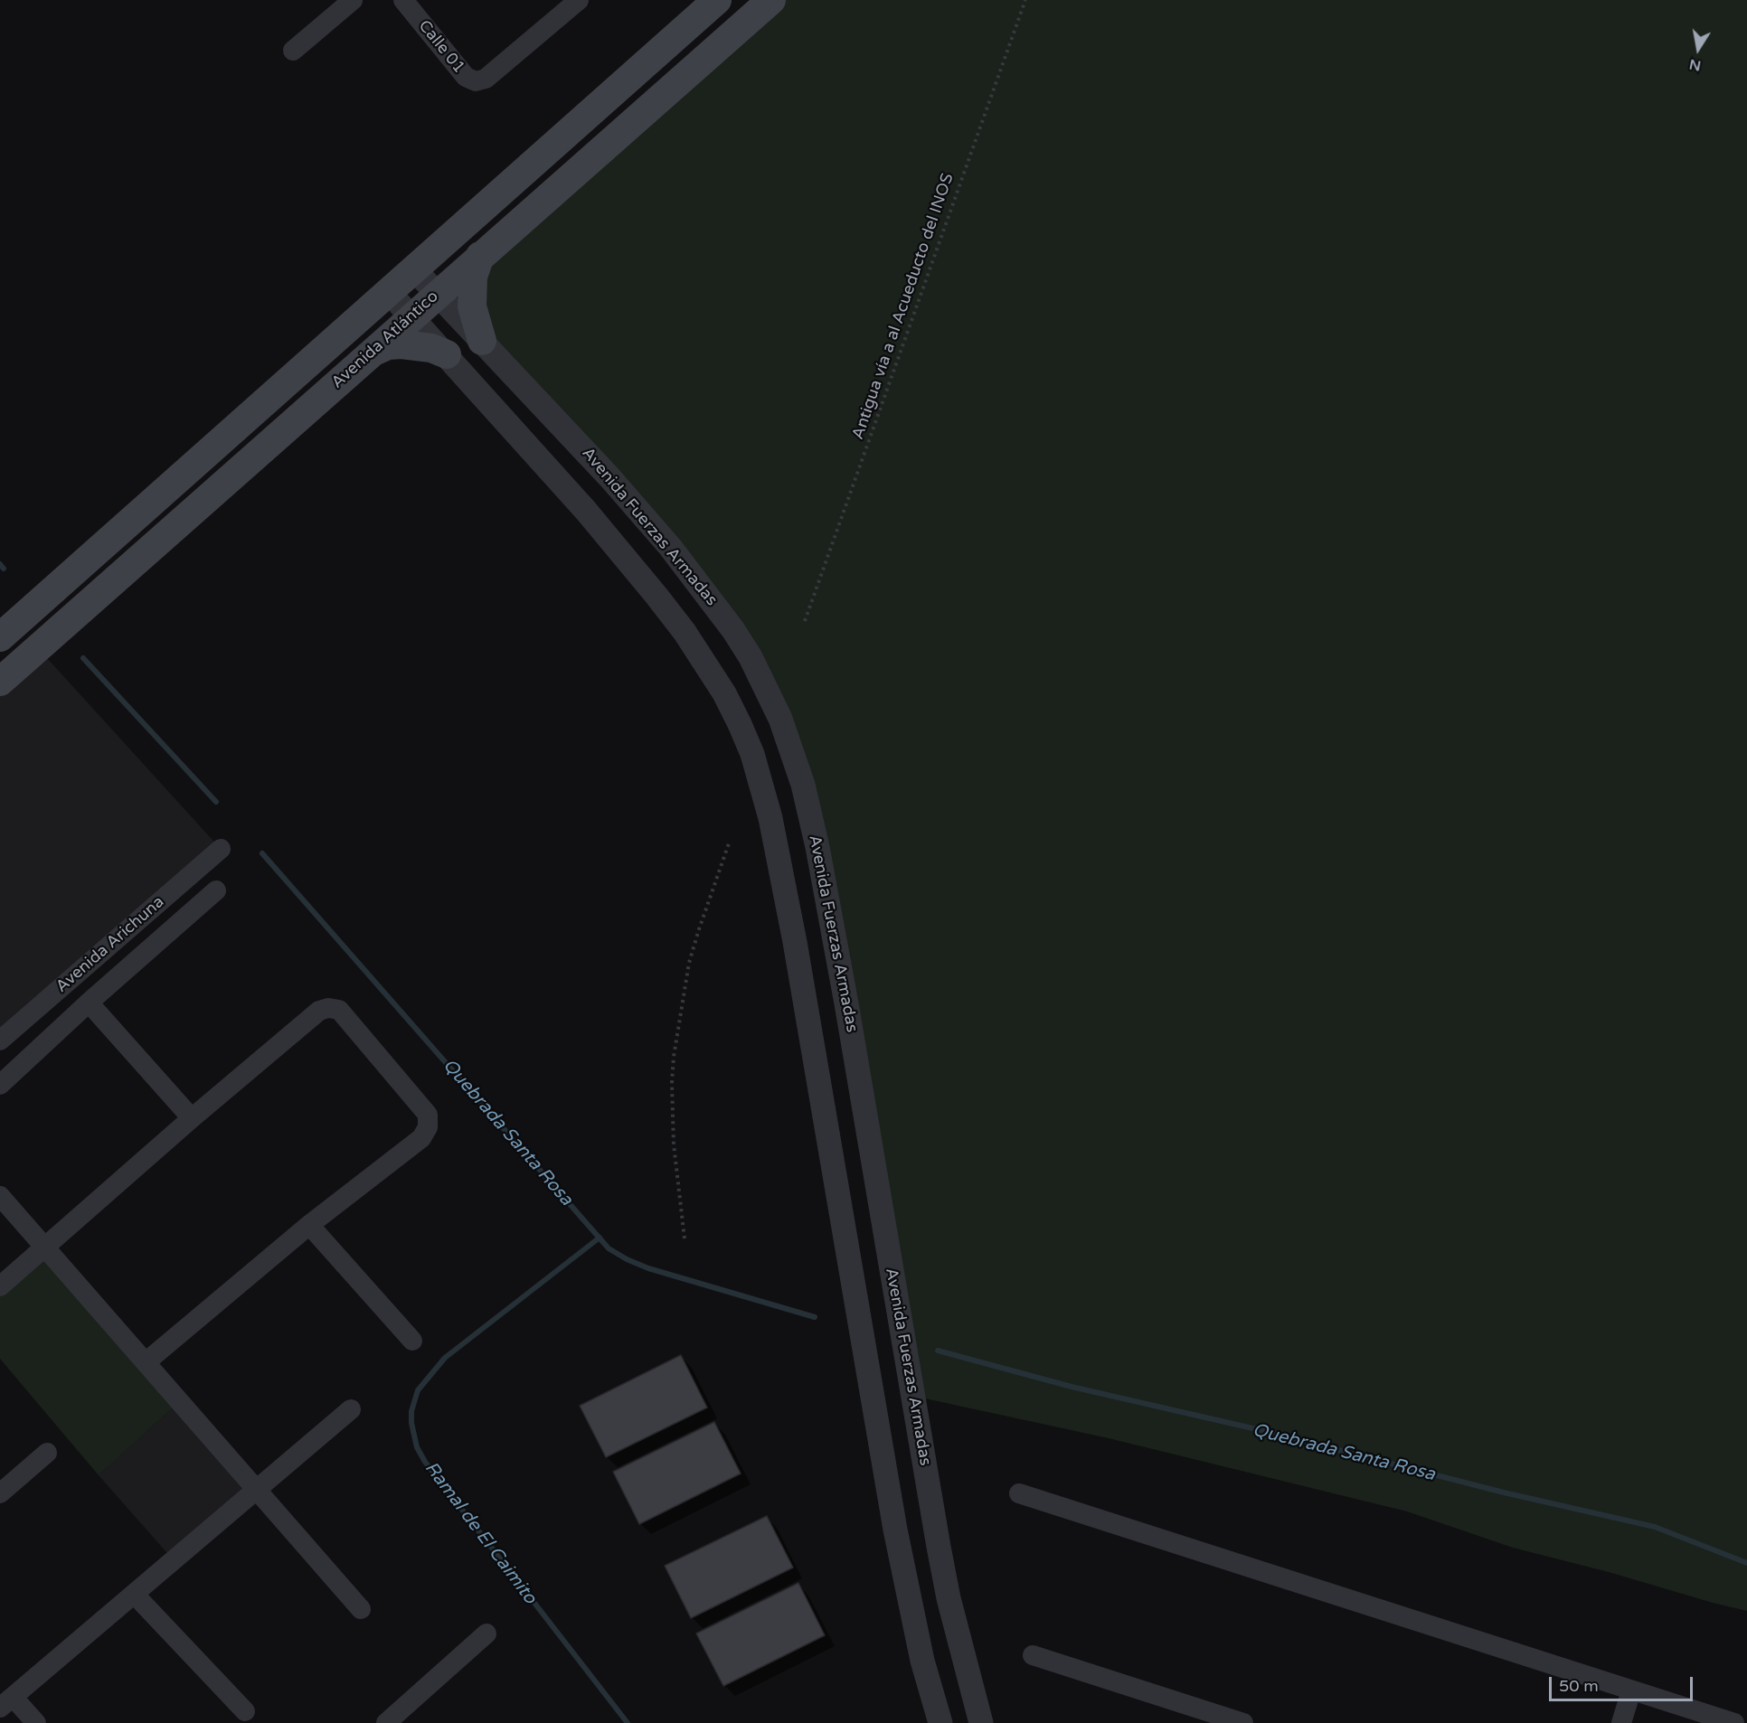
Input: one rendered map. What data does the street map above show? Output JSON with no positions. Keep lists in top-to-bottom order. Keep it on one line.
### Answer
{"streets":{"main road":["Avenida Atlántico"],"street":["Calle 01","Avenida Fuerzas Armadas","Avenida Arichuna"],"path":["Antigua vía a al Acueducto del INOS"]},"crossings":[["Avenida Atlántico","Avenida Fuerzas Armadas"]],"water":["Quebrada Santa Rosa","Ramal de El Caimito"],"scale_bar":"50 m","north":"bottom"}
